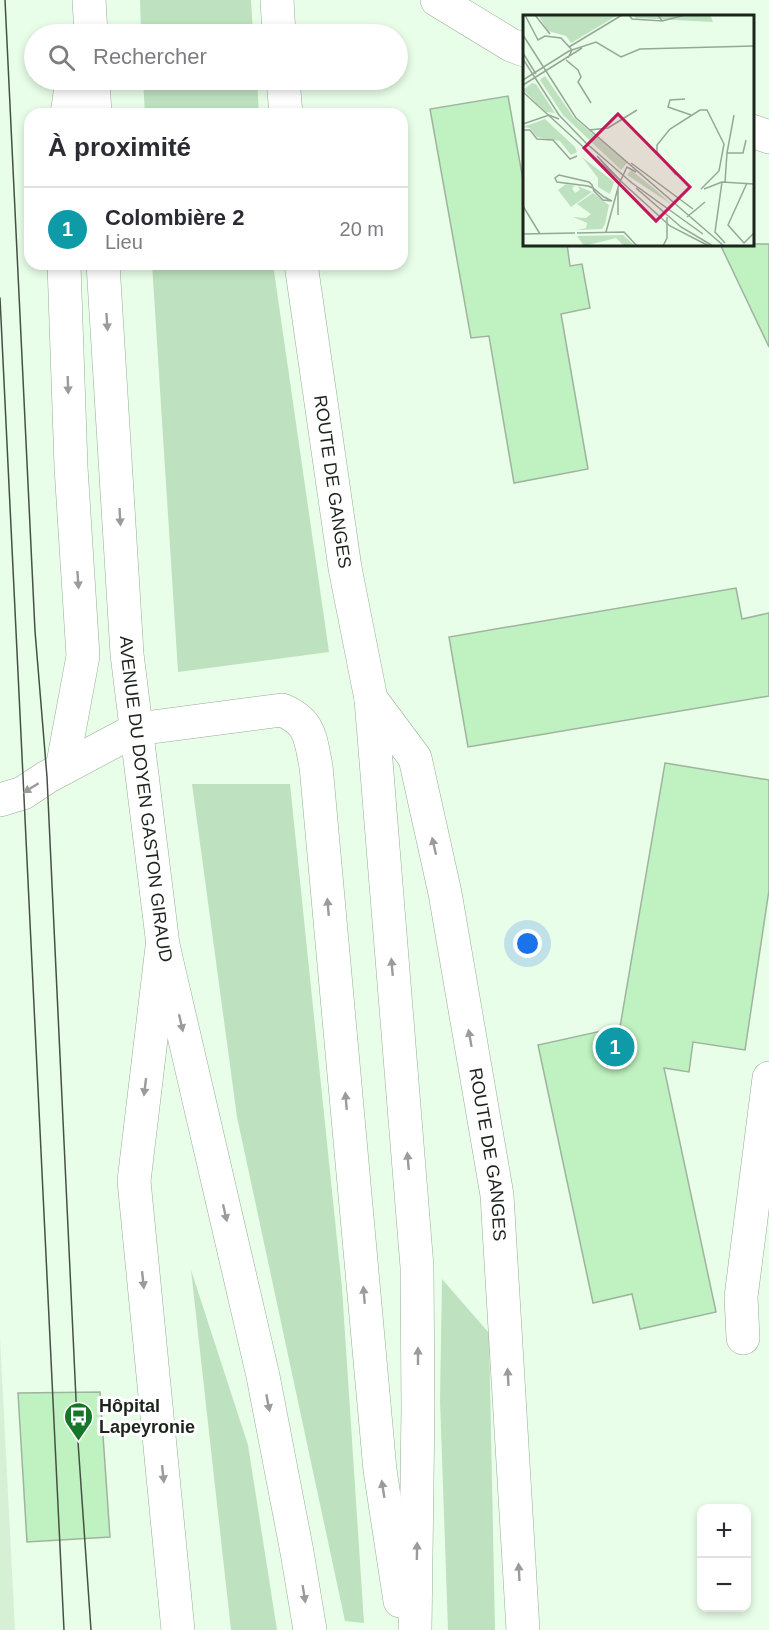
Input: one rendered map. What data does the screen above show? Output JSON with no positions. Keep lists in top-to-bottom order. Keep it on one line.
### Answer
{"streets":{"main road":["ROUTE DE GANGES","AVENUE DU DOYEN GASTON GIRAUD"]},"places":{"bus stop":["Hôpital Lapeyronie"]},"page":{"search":"Rechercher","heading":"À proximité","list":[{"mark":"1","name":"Colombière 2","note":"Lieu","value":"20 m"}],"pins":"1","map_buttons":["+","−"]}}
